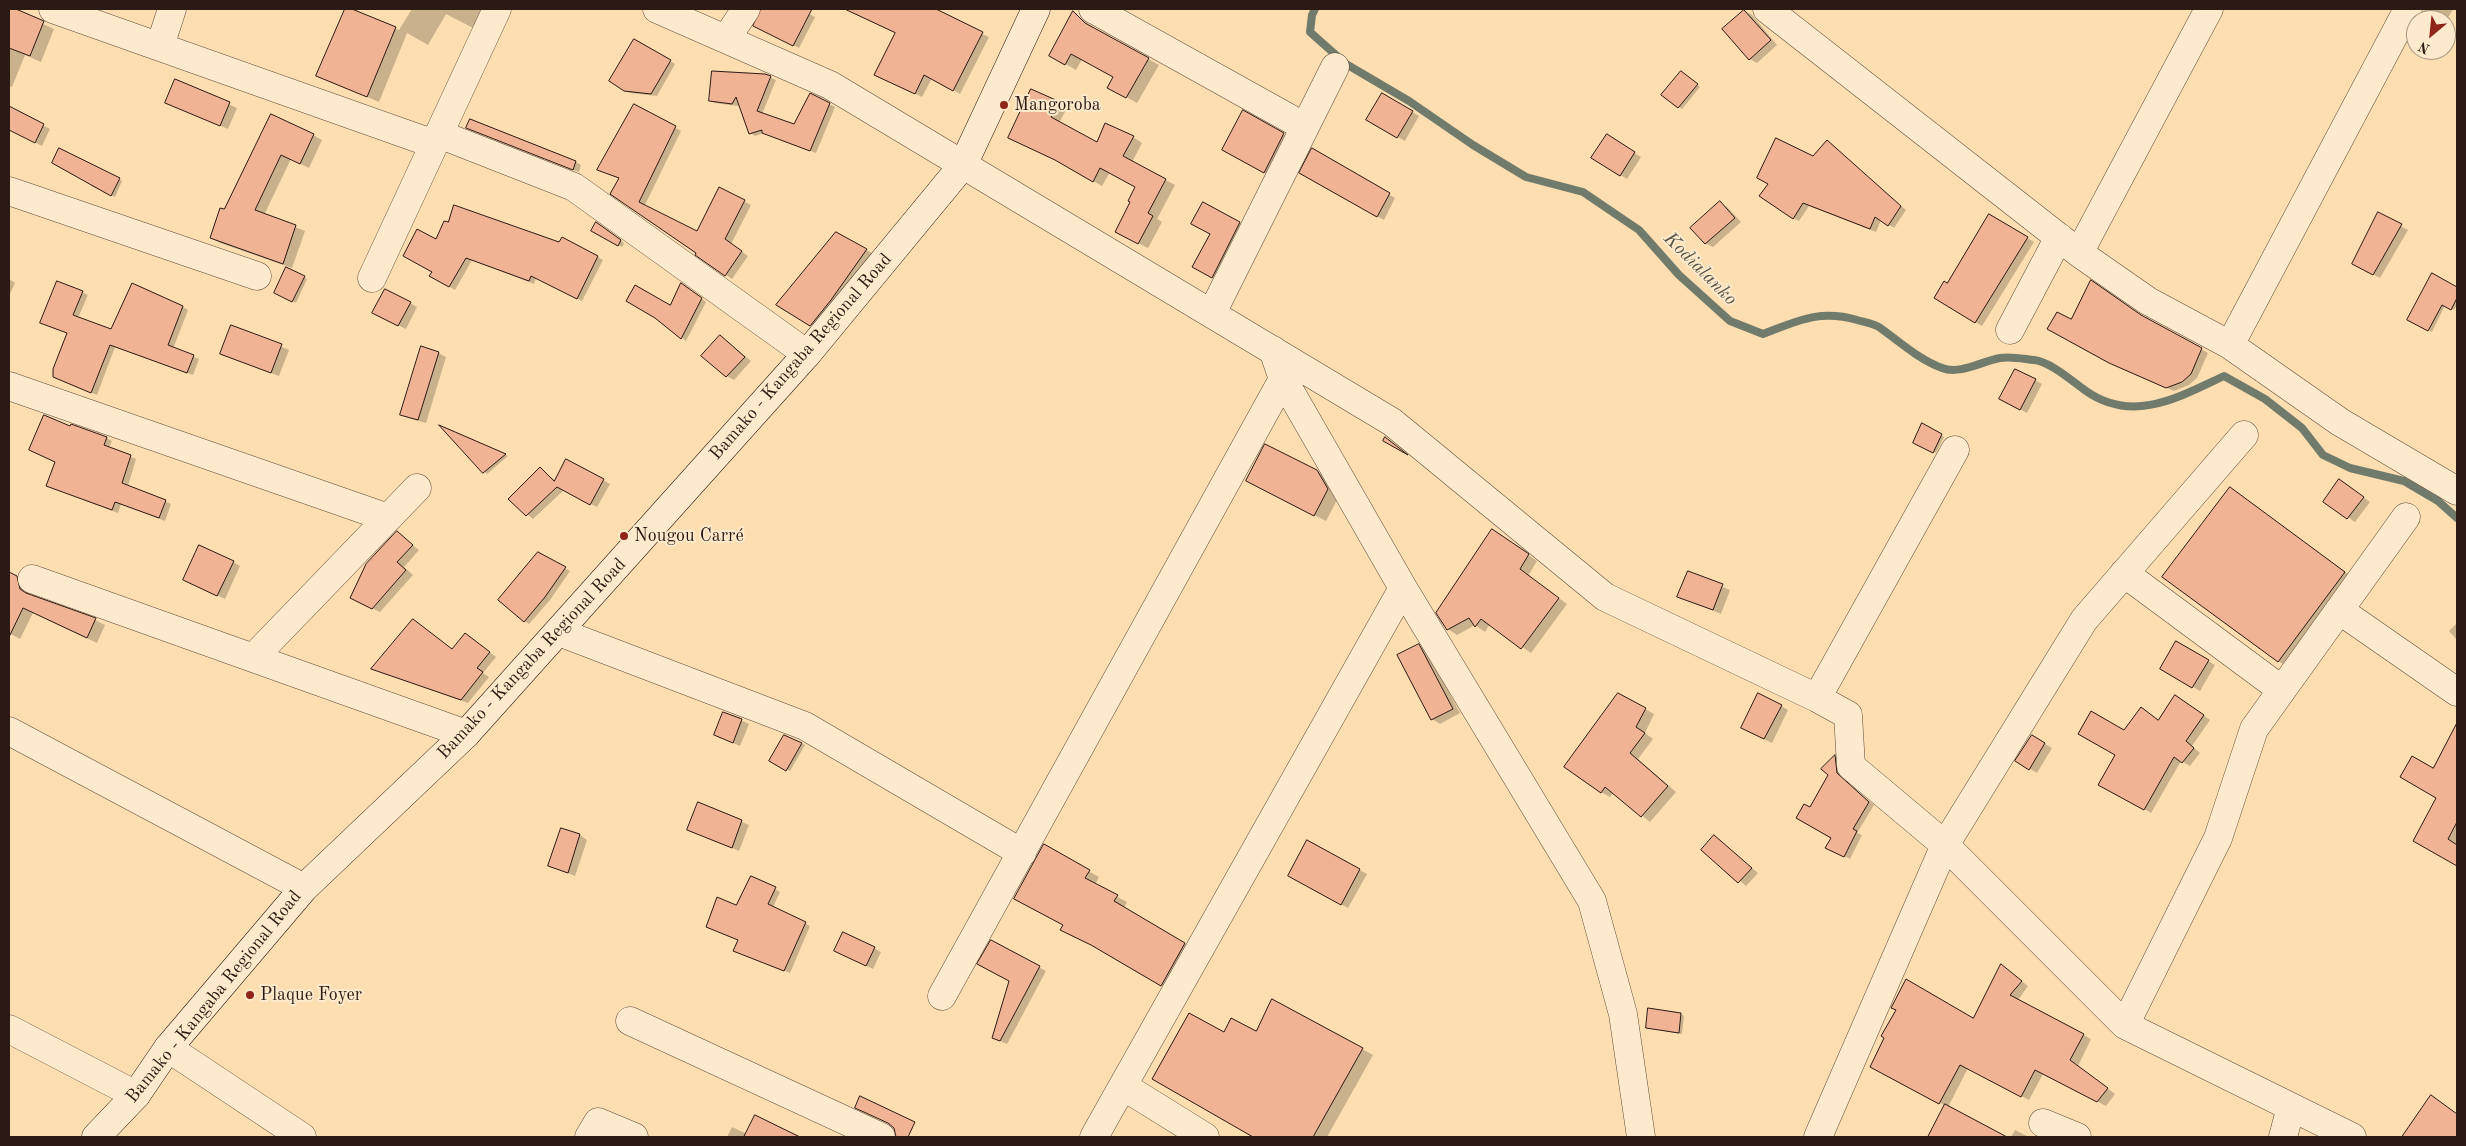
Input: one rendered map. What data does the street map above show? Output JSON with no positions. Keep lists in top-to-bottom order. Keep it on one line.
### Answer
{"streets":{"street":["Bamako - Kangaba Regional Road"]},"water":["Kodialanko"],"places":["Mangoroba","Nougou Carré","Plaque Foyer"],"north":"bottom left"}
